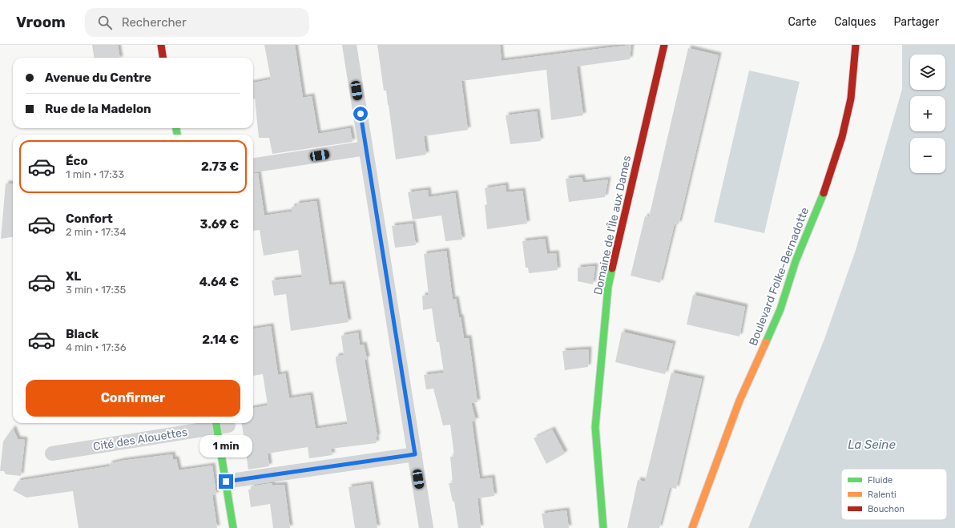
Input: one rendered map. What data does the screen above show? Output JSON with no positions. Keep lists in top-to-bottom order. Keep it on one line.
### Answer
{"streets":{"street":["Domaine de l'Île aux Dames","Boulevard Folke-Bernadotte","Cité des Alouettes"]},"water":["La Seine"],"legend":["Fluide","Ralenti","Bouchon"],"page":{"header":"Vroom","search":"Rechercher","nav":["Carte","Calques","Partager"],"map_buttons":["+","−"],"banner":["Avenue du Centre","Rue de la Madelon"],"list":[{"name":"Éco","note":"1 min · 17:33","value":"2.73 €"},{"name":"Confort","note":"2 min · 17:34","value":"3.69 €"},{"name":"XL","note":"3 min · 17:35","value":"4.64 €"},{"name":"Black","note":"4 min · 17:36","value":"2.14 €"}],"buttons":"Confirmer","bubble":"1 min"}}
